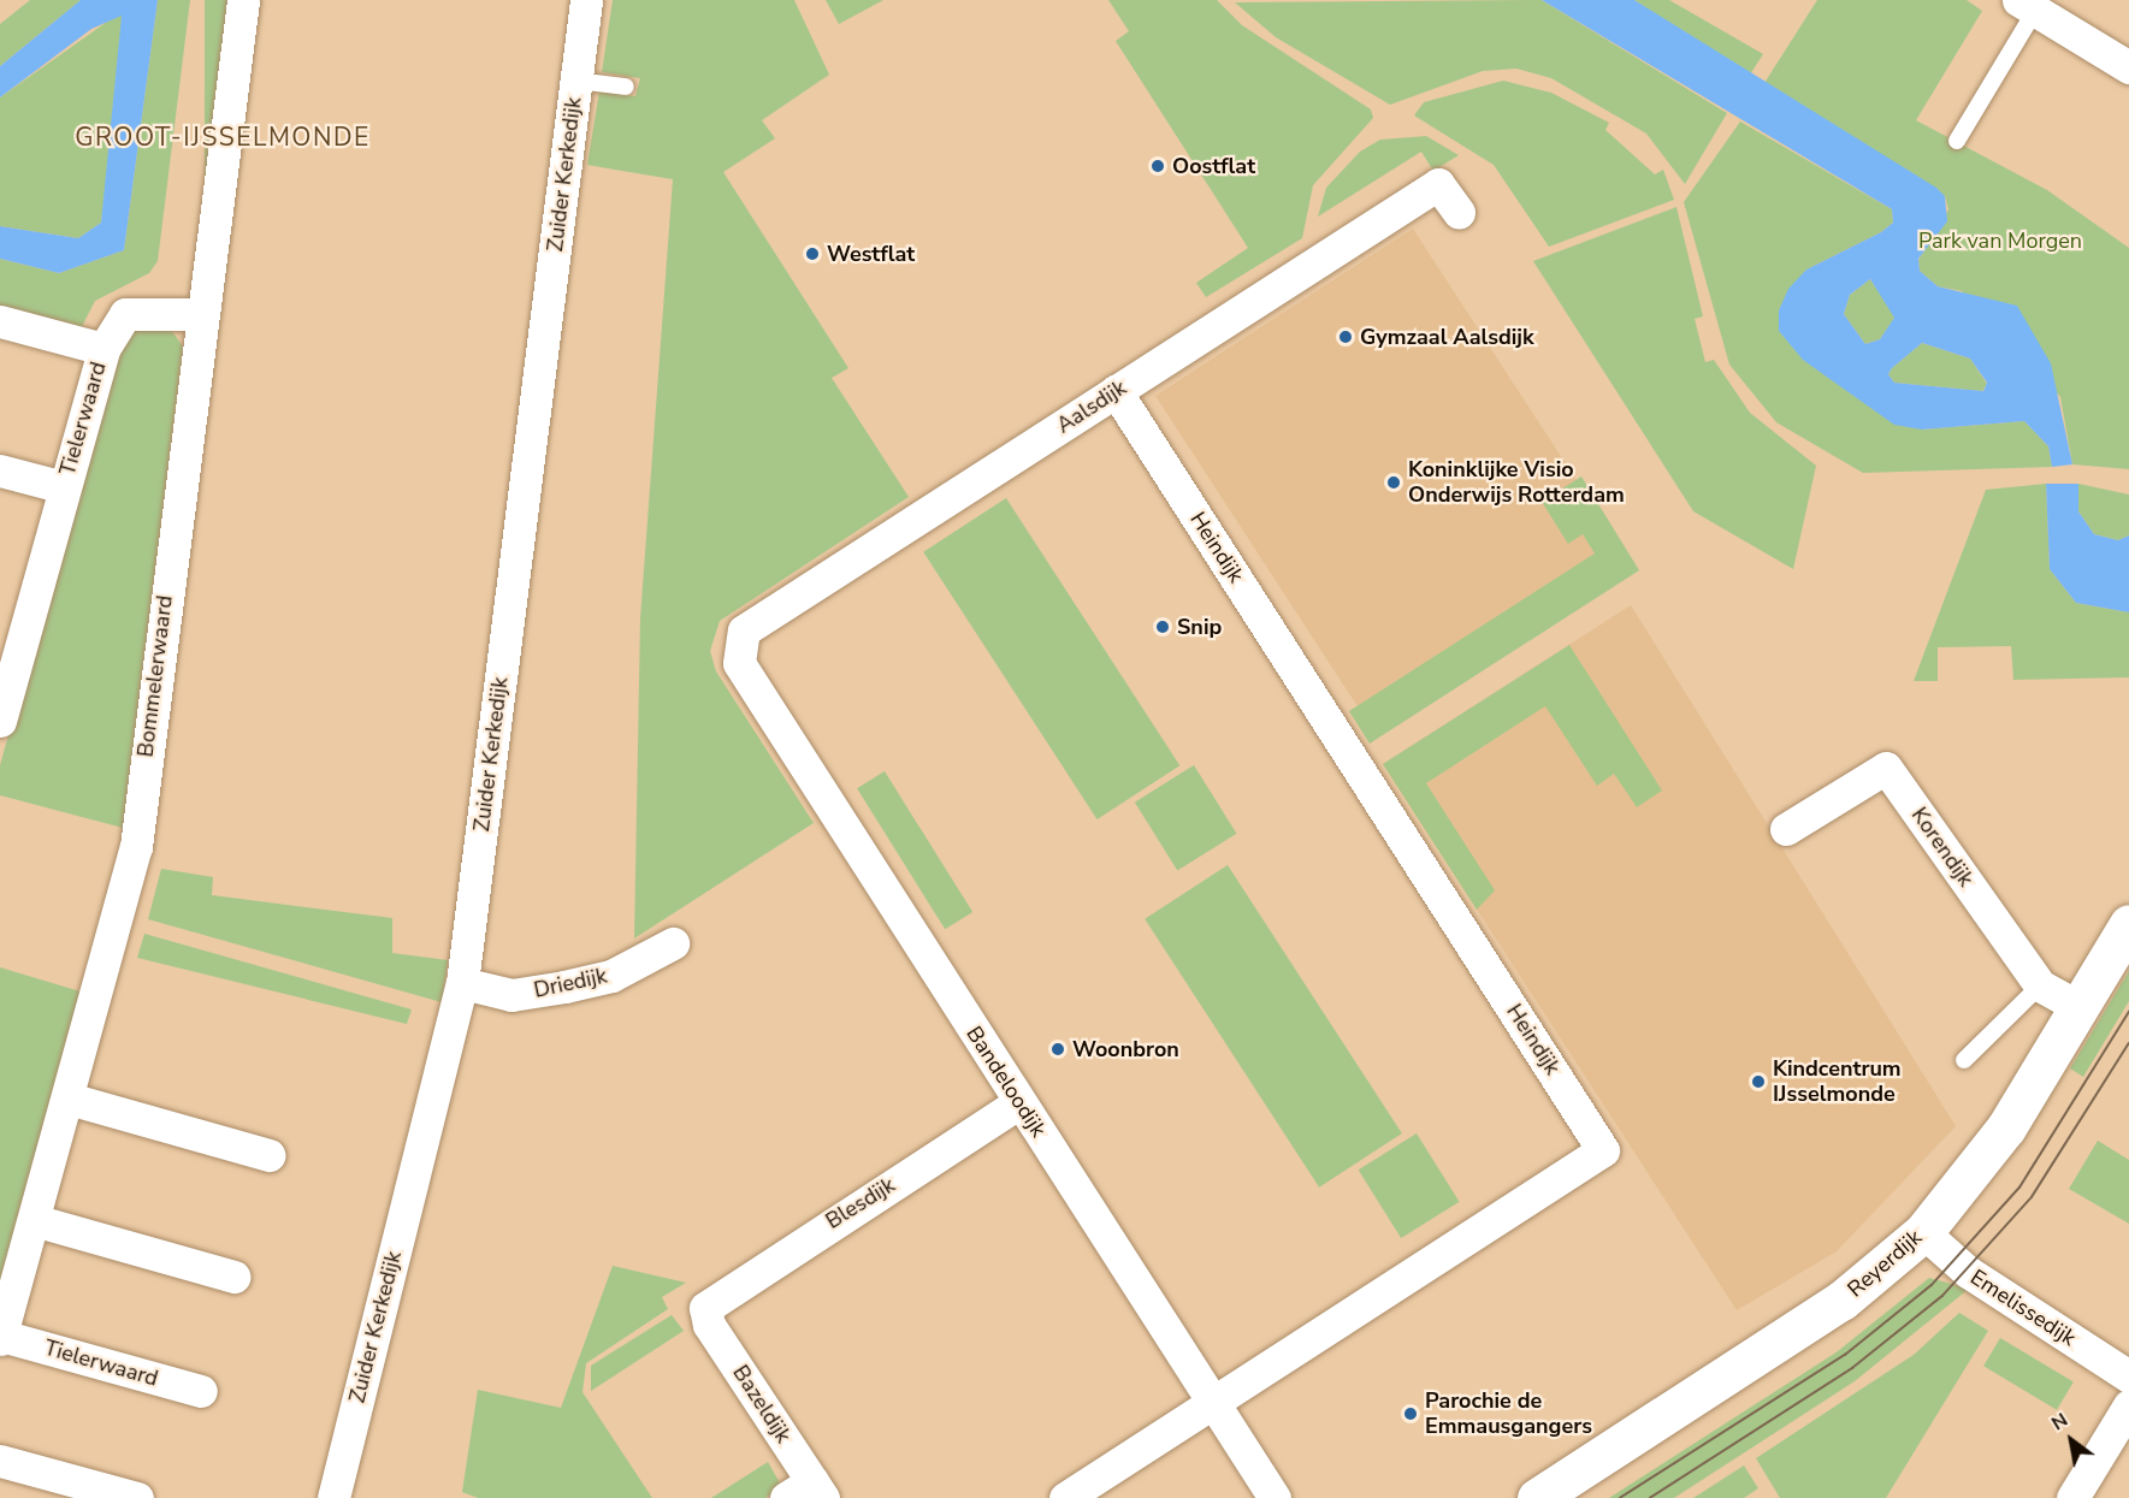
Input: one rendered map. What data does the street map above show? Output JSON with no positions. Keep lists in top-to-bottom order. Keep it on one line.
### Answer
{"streets":{"street":["Zuider Kerkedijk","Aalsdijk","Tielerwaard","Heindijk","Bommelerwaard","Korendijk","Driedijk","Bandeloodijk","Blesdijk","Reyerdijk","Emelissedijk","Bazeldijk"]},"crossings":[["Zuider Kerkedijk","Driedijk"],["Aalsdijk","Heindijk"],["Aalsdijk","Bandeloodijk"],["Tielerwaard","Bommelerwaard"],["Heindijk","Bandeloodijk"],["Korendijk","Reyerdijk"],["Bandeloodijk","Blesdijk"],["Blesdijk","Bazeldijk"],["Reyerdijk","Emelissedijk"]],"districts":["GROOT-IJSSELMONDE"],"parks":["Park van Morgen"],"places":["Oostflat","Westflat","Gymzaal Aalsdijk","Koninklijke Visio Onderwijs Rotterdam","Snip","Woonbron","Kindcentrum IJsselmonde","Parochie de Emmausgangers"],"north":"top left"}
